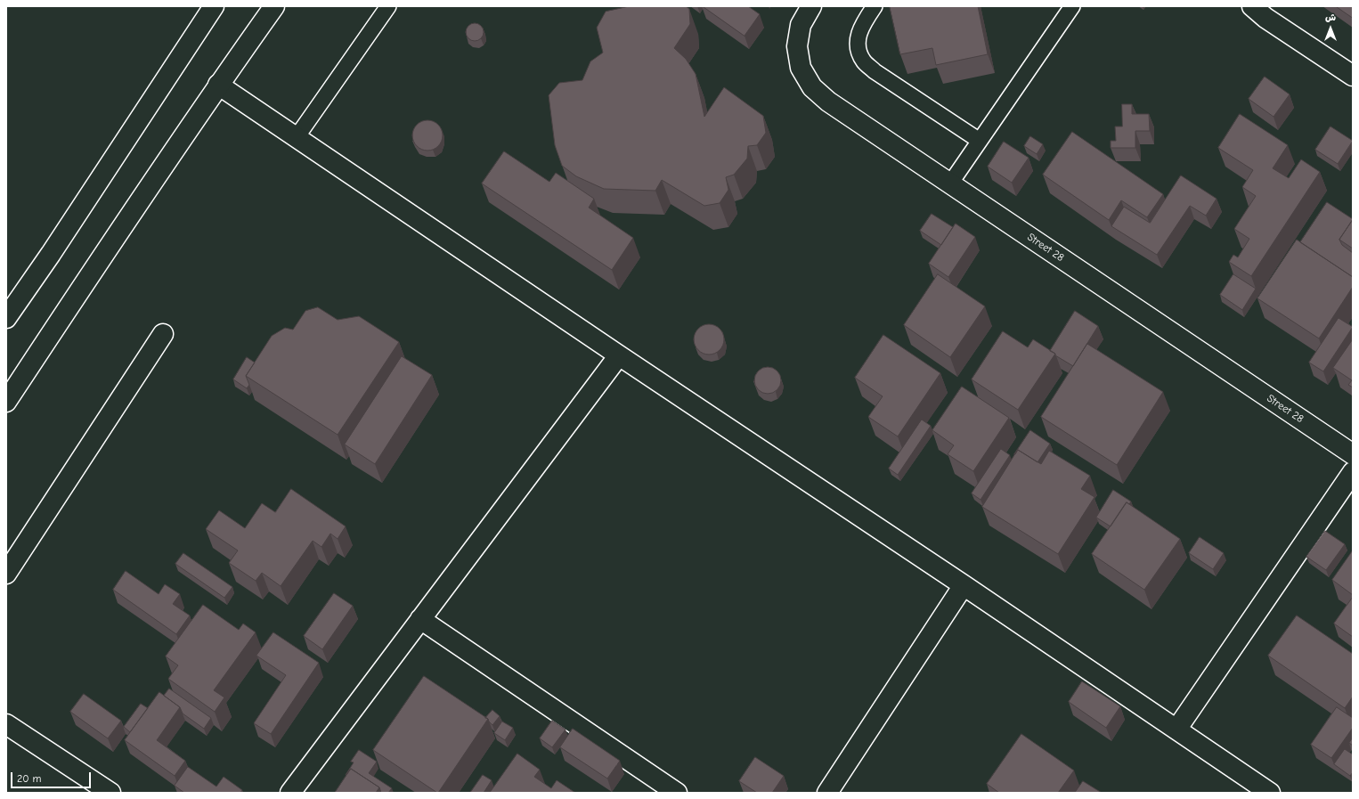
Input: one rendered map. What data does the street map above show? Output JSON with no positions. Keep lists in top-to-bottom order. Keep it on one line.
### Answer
{"streets":{"street":["Street 28"]},"scale_bar":"20 m","north":"top"}
